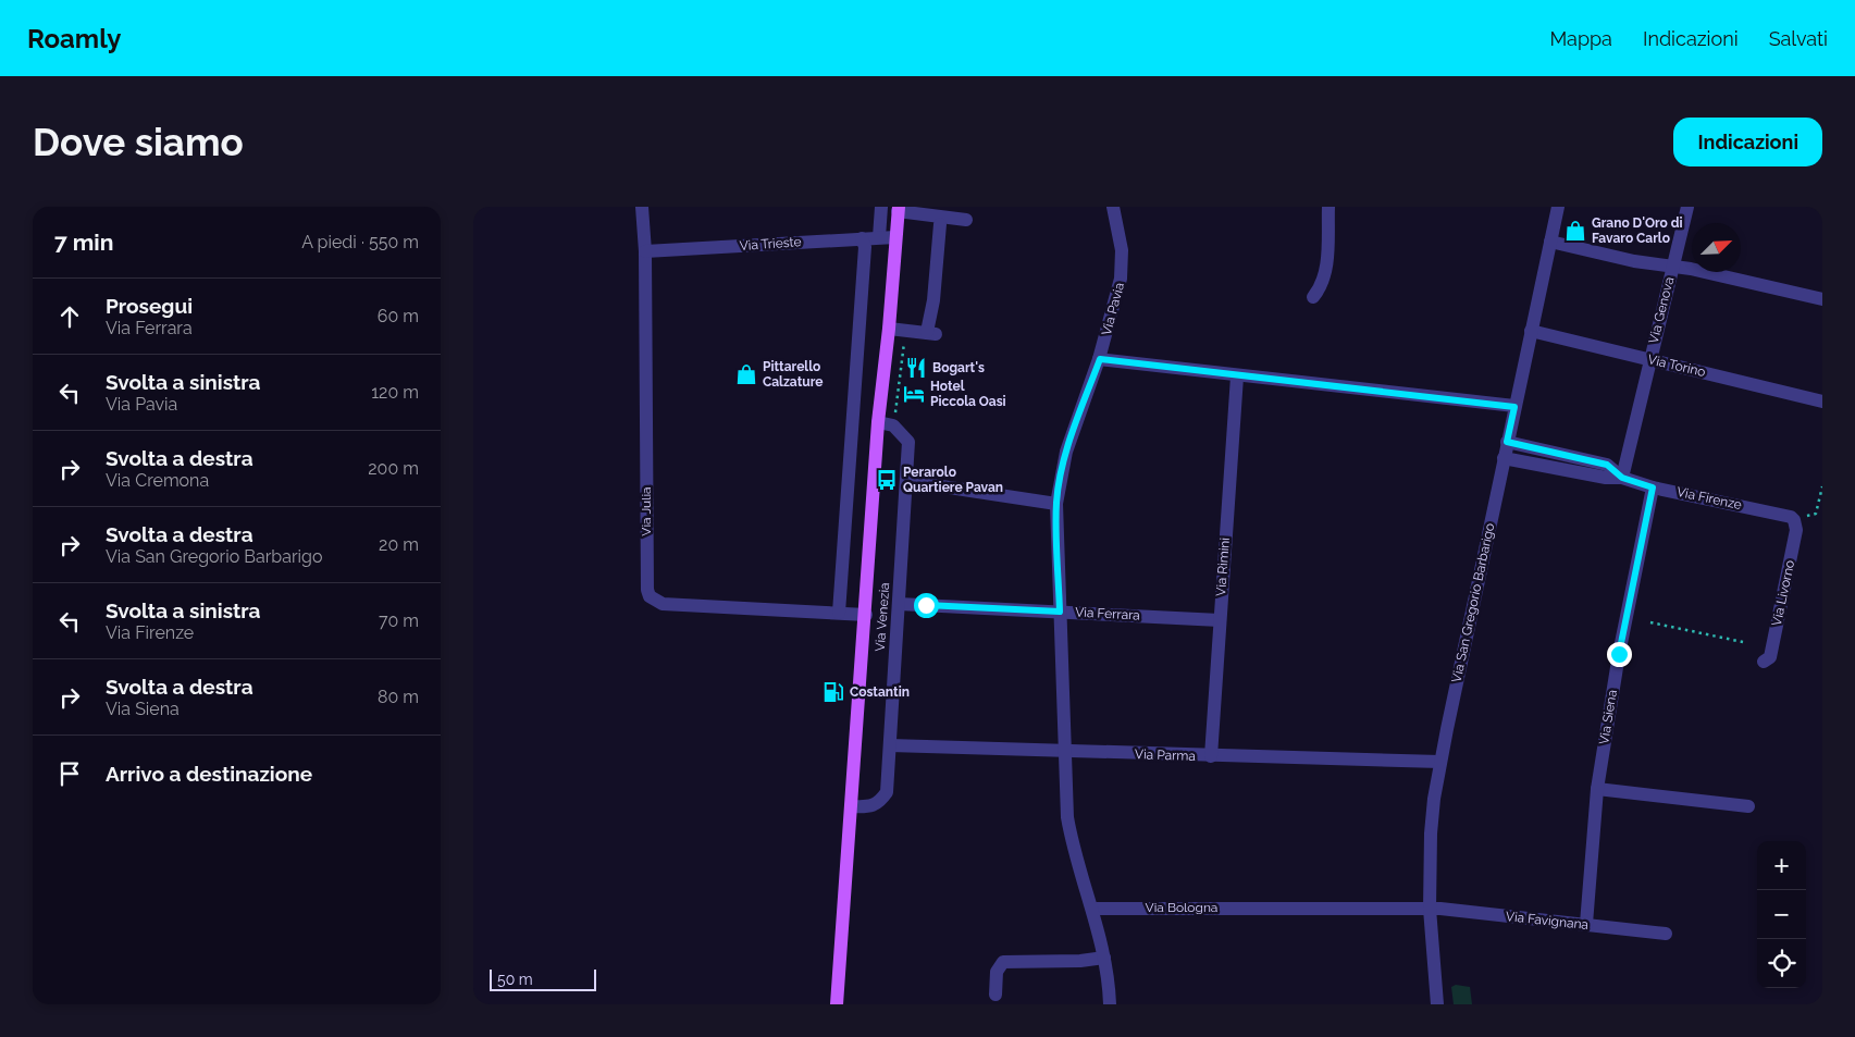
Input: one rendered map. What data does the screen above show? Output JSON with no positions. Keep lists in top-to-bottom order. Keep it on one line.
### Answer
{"streets":{"main road":["Via Venezia"],"street":["Via Trieste","Via Pavia","Via Genova","Via Torino","Via Firenze","Via Julia","Via Rimini","Via Livorno","Via San Gregorio Barbarigo","Via Ferrara","Via Siena","Via Parma","Via Bologna","Via Favignana"]},"crossings":[["Via Trieste","Via Julia"],["Via Trieste","Via Venezia"],["Via Pavia","Via Ferrara"],["Via Pavia","Via Parma"],["Via Genova","Via Torino"],["Via Genova","Via Firenze"],["Via Torino","Via San Gregorio Barbarigo"],["Via Firenze","Via Livorno"],["Via Firenze","Via San Gregorio Barbarigo"],["Via Firenze","Via Siena"],["Via Julia","Via Venezia"],["Via Rimini","Via Ferrara"],["Via Rimini","Via Parma"],["Via San Gregorio Barbarigo","Via Parma"],["Via San Gregorio Barbarigo","Via Bologna"],["Via San Gregorio Barbarigo","Via Favignana"],["Via Ferrara","Via Venezia"],["Via Venezia","Via Parma"],["Via Siena","Via Favignana"],["Via Bologna","Via Favignana"]],"places":{"shop":["Grano D'Oro di Favaro Carlo","Pittarello Calzature"],"restaurant":["Bogart's"],"hotel":["Hotel Piccola Oasi"],"bus stop":["Perarolo Quartiere Pavan"],"fuel station":["Costantin"]},"scale_bar":"50 m","north":"top right","page":{"header":"Roamly","nav":["Mappa","Indicazioni","Salvati"],"buttons":"Indicazioni","title":"Dove siamo","heading":["7 min","A piedi · 550 m"],"list":[["Prosegui","Via Ferrara","60 m"],["Svolta a sinistra","Via Pavia","120 m"],["Svolta a destra","Via Cremona","200 m"],["Svolta a destra","Via San Gregorio Barbarigo","20 m"],["Svolta a sinistra","Via Firenze","70 m"],["Svolta a destra","Via Siena","80 m"],"Arrivo a destinazione"],"map_buttons":["+","−"],"scale":"50 m"}}
